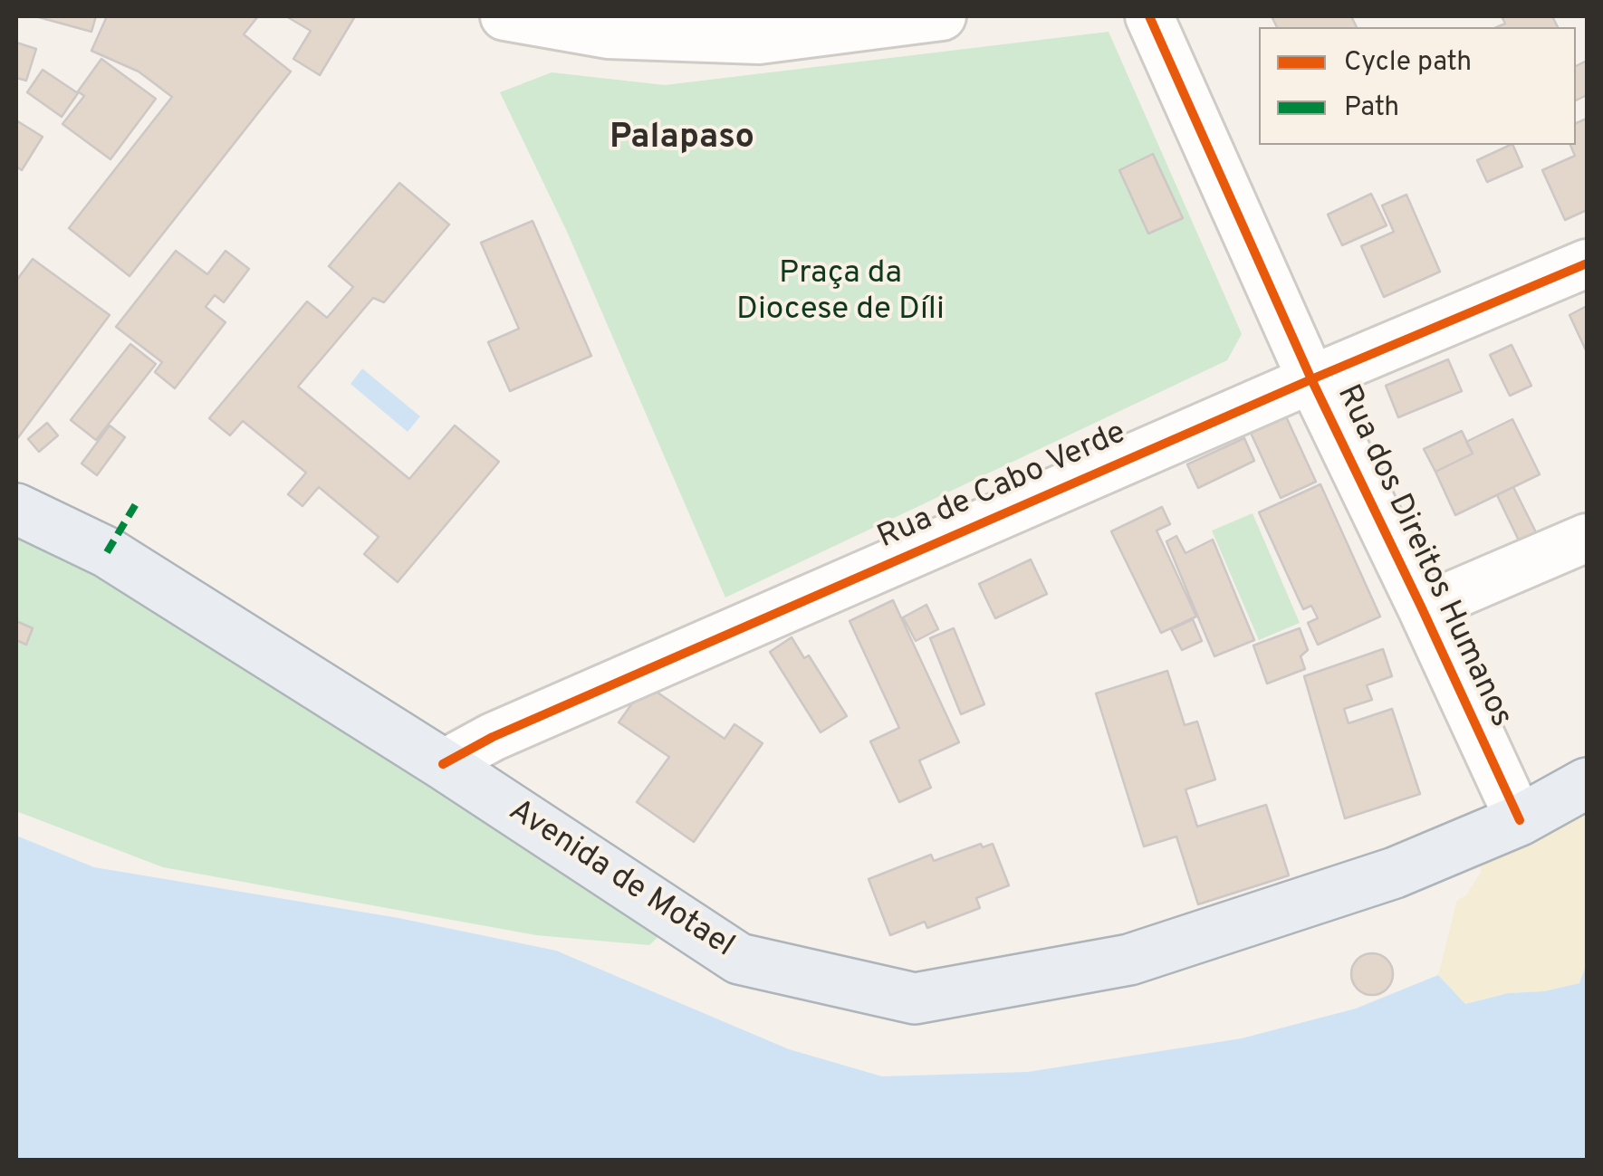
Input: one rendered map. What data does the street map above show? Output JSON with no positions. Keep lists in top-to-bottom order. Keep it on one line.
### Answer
{"streets":{"main road":["Avenida de Motael"],"street":["Rua de Cabo Verde","Rua dos Direitos Humanos"]},"crossings":[["Rua de Cabo Verde","Rua dos Direitos Humanos"],["Rua de Cabo Verde","Avenida de Motael"],["Rua dos Direitos Humanos","Avenida de Motael"]],"districts":["Palapaso"],"parks":["Praça da Diocese de Díli"],"legend":["Cycle path","Path"]}
